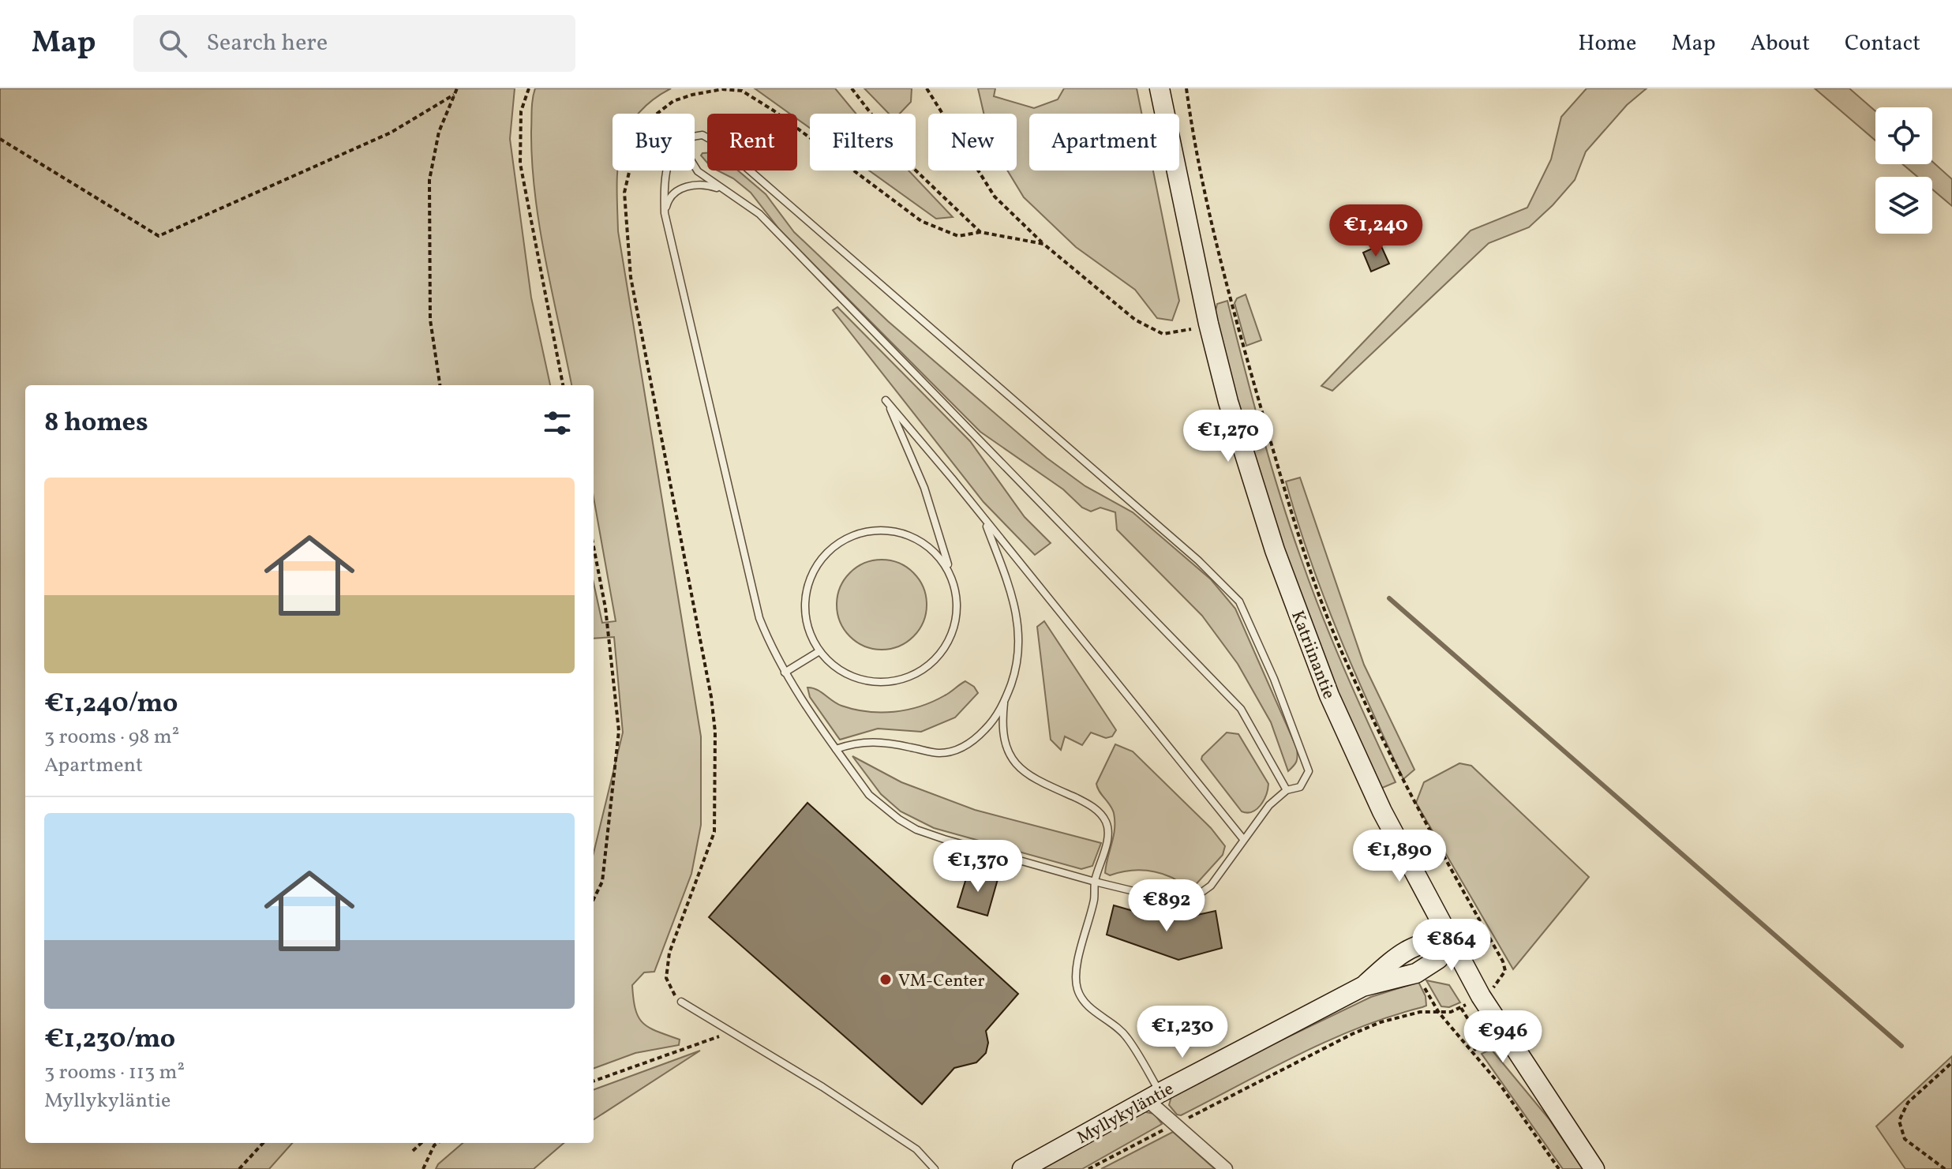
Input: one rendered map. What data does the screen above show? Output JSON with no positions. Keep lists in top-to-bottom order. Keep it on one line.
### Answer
{"streets":{"main road":["Katriinantie","Myllykyläntie"]},"crossings":[["Katriinantie","Myllykyläntie"]],"places":["VM-Center"],"page":{"header":"Map","search":"Search here","nav":["Home","Map","About","Contact"],"chip":["Buy","Rent","Filters","New","Apartment"],"price":["€1,240","€1,270","€1,890","€1,370","€892","€864","€1,230","€946"],"heading":"8 homes","list":[{"name":"€1,240/mo","note":"3 rooms · 98 m² · Apartment"},{"name":"€1,230/mo","note":"3 rooms · 113 m² · Myllykyläntie"}]}}
